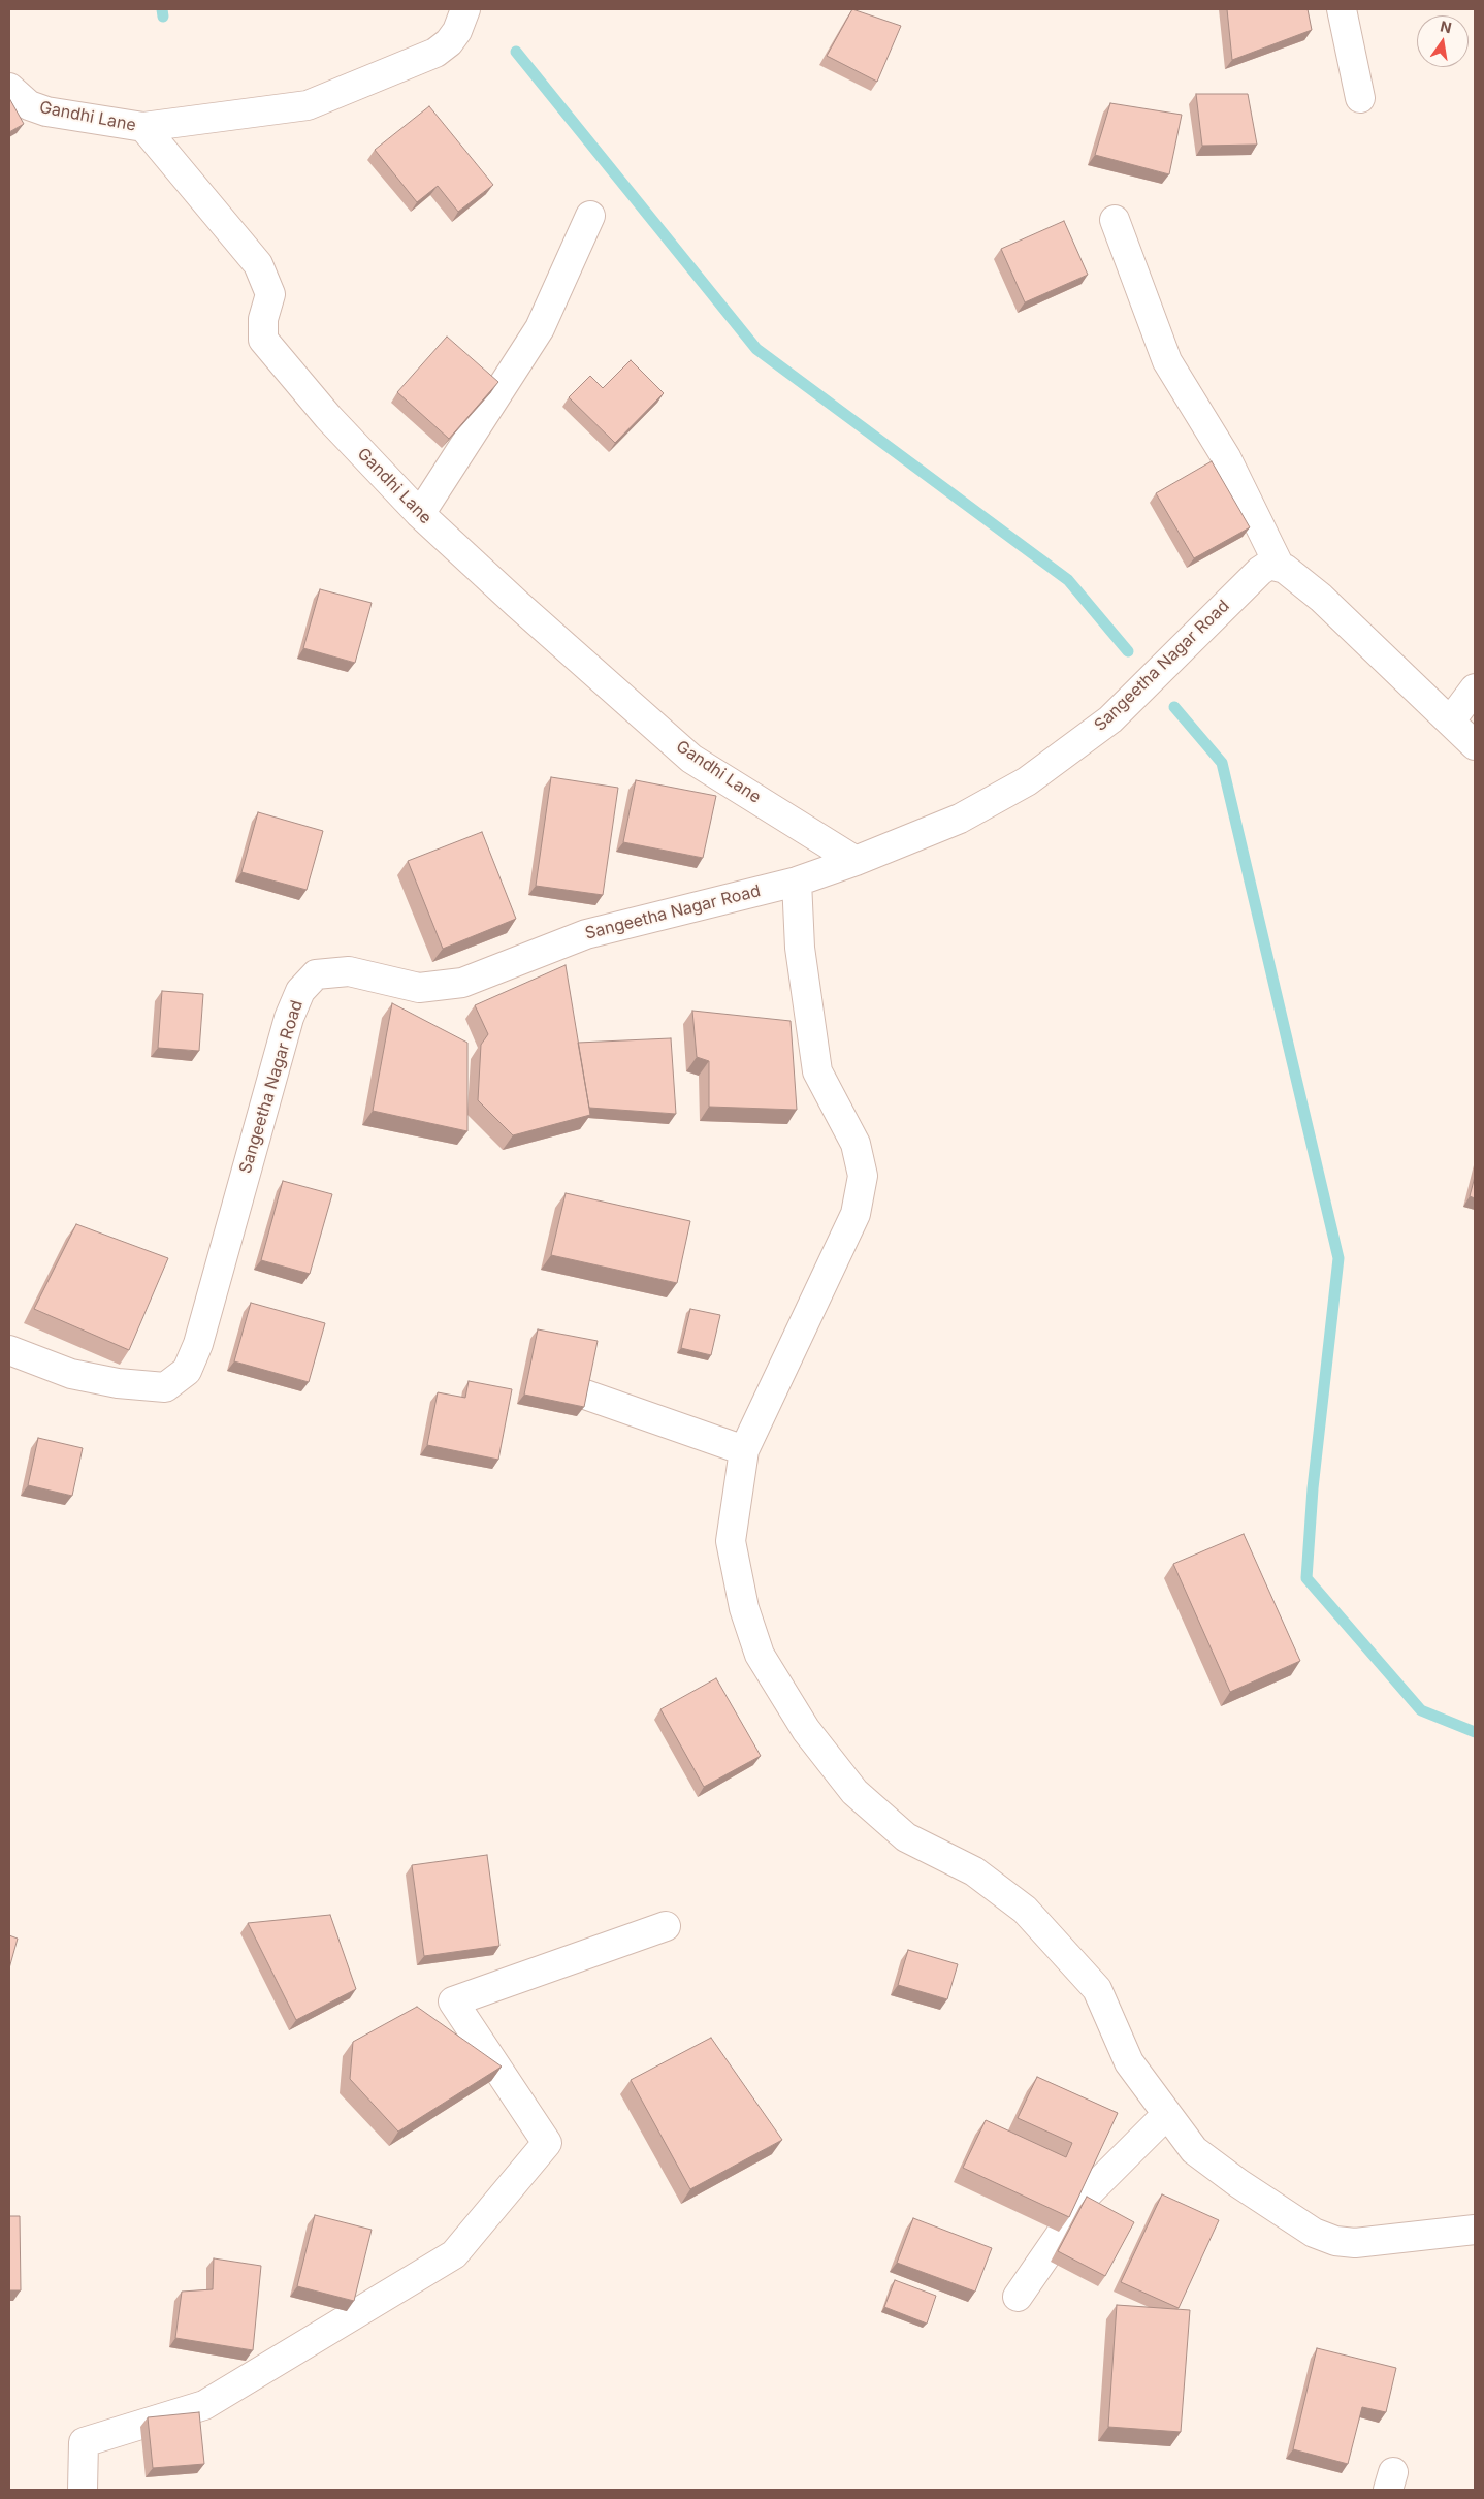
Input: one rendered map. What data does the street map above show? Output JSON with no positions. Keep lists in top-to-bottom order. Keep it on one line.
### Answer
{"streets":{"street":["Gandhi Lane","Sangeetha Nagar Road"]},"crossings":[["Gandhi Lane","Sangeetha Nagar Road"]],"north":"top"}
